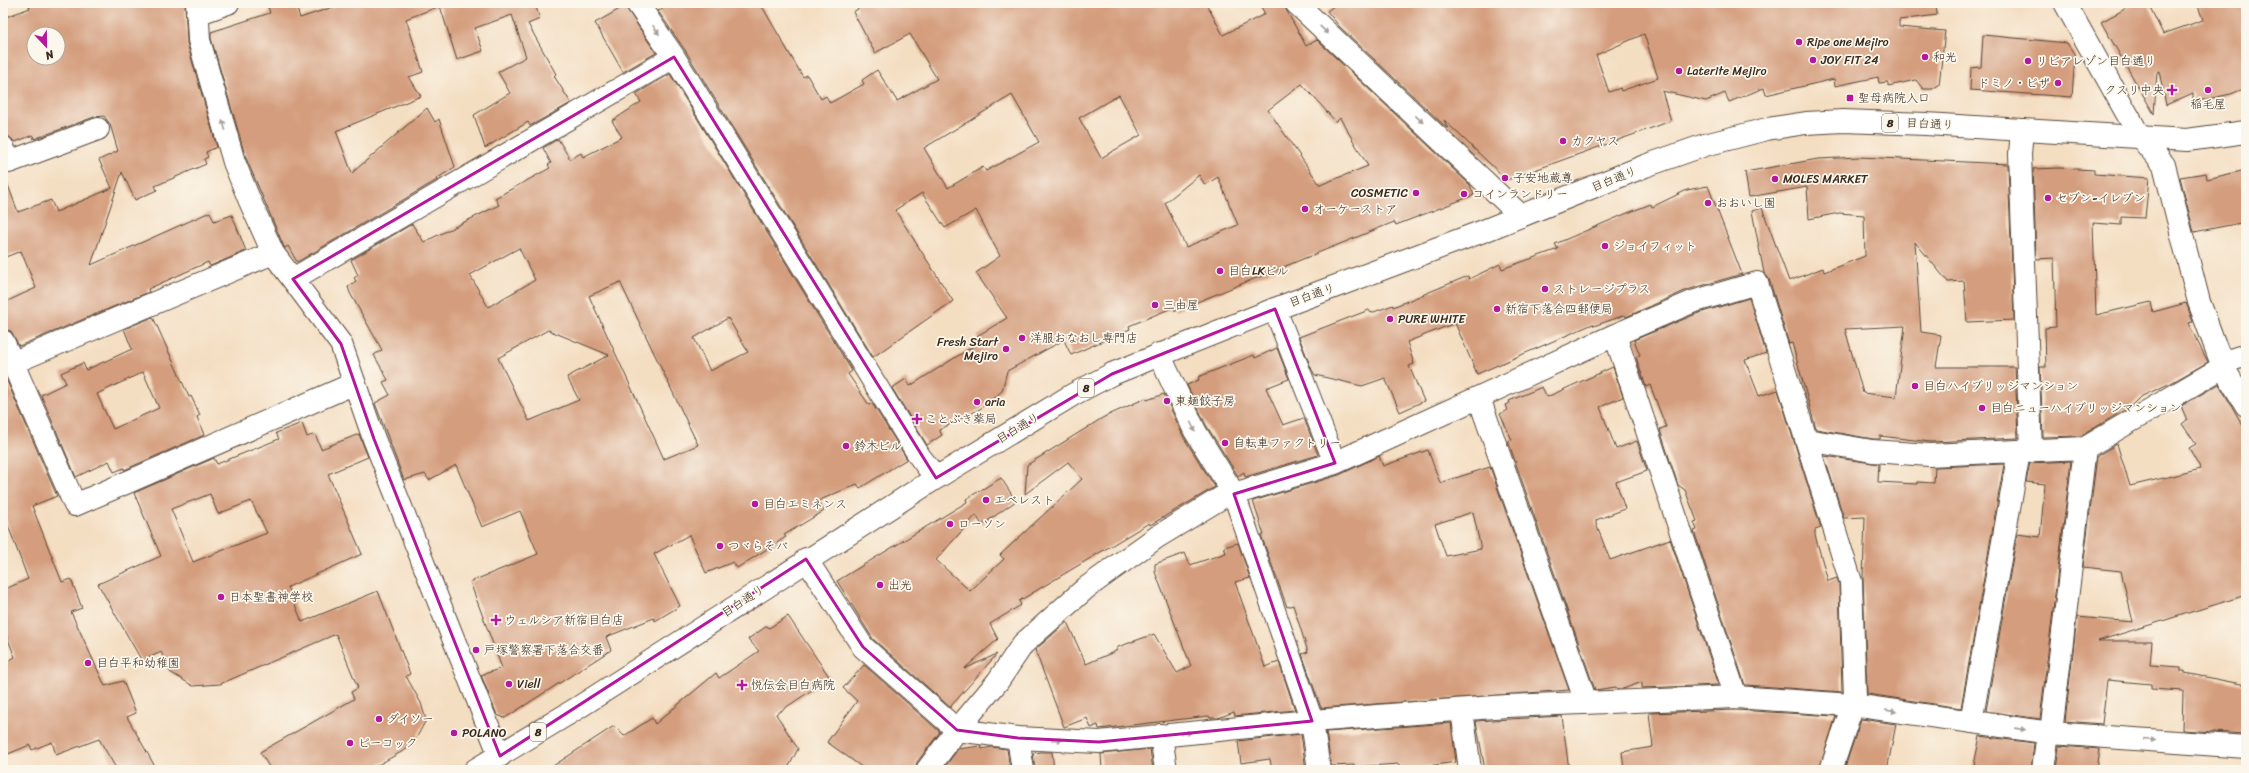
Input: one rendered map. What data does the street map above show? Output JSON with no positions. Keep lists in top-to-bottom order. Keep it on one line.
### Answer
{"streets":{"street":["8","目白通り"]},"places":{"other":["Ripe one Mejiro","和光","JOY FIT 24","リビアレゾン目白通り","Laterite Mejiro","ドミノ・ピザ","稲毛屋","カクヤス","子安地蔵尊","MOLES MARKET","COSMETIC","コインランドリー","セブン-イレブン","おおいし園","オーケーストア","ジョイフィット","目白LKビル","ストレージプラス","三由屋","新宿下落合四郵便局","PURE WHITE","洋服おなおし専門店","Fresh Start Mejiro","目白ハイブリッジマンション","東麺餃子房","aria","目白ニューハイブリッジマンション","自転車ファクトリー","鈴木ビル","エベレスト","目白エミネンス","ローソン","つヾらそバ","出光","日本聖書神学校","戸塚警察署下落合交番","目白平和幼稚園","Viell","ダイソー","POLANO","ピーコック"],"health":["クスリ中央","ことぶき薬局","ウェルシア新宿目白店","悦伝会目白病院"],"transit":["聖母病院入口"]},"north":"bottom"}
